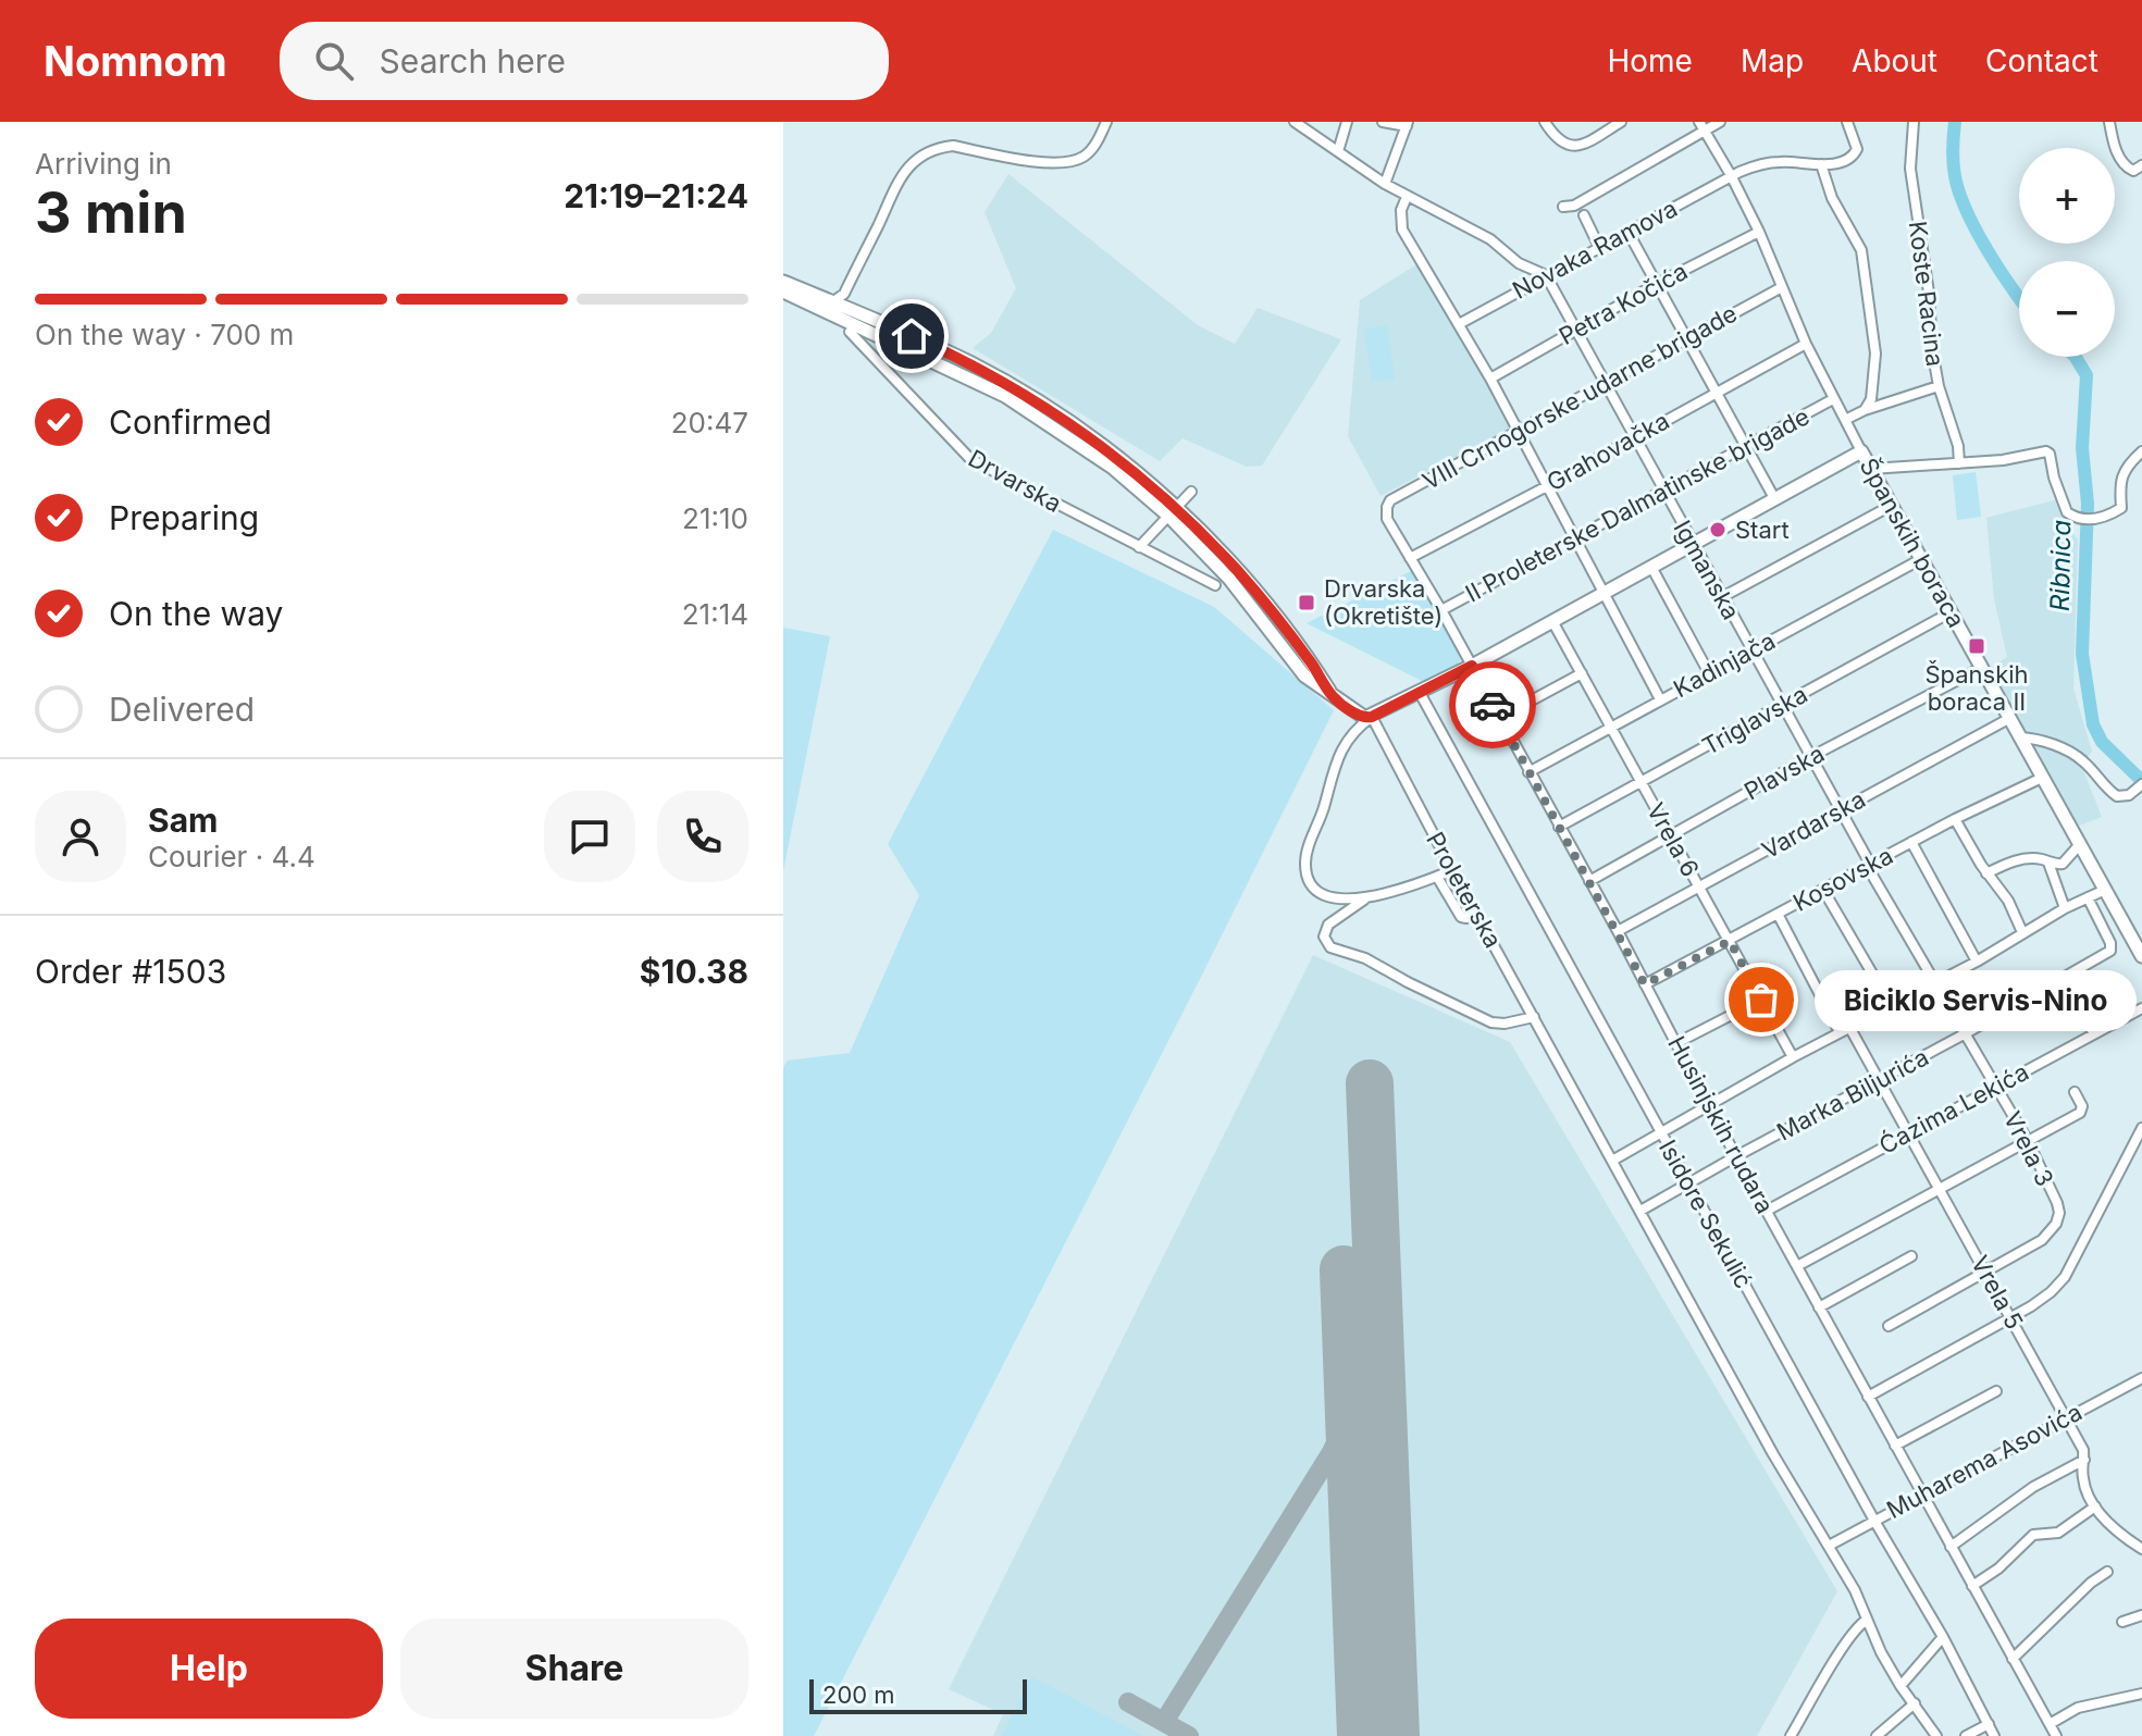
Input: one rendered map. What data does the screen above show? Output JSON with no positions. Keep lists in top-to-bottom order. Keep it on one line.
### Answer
{"streets":{"main road":["Španskih boraca"],"street":["Novaka Ramova","Koste Racina","Petra Kočića","VIII Crnogorske udarne brigade","Grahovačka","Drvarska","II Proleterske Dalmatinske brigade","Igmanska","Kadinjača","Triglavska","Plavska","Vardarska","Vrela 6","Kosovska","Proleterska","Marka Biljurića","Ćazima Lekića","Husinjskih rudara","Vrela 3","Isidore Sekulić","Vrela 5","Muharema Asovića"]},"crossings":[["Novaka Ramova","Španskih boraca"],["Novaka Ramova","Igmanska"],["Petra Kočića","Španskih boraca"],["Petra Kočića","Igmanska"],["VIII Crnogorske udarne brigade","Španskih boraca"],["VIII Crnogorske udarne brigade","Igmanska"],["VIII Crnogorske udarne brigade","Husinjskih rudara"],["Grahovačka","Španskih boraca"],["Grahovačka","Igmanska"],["Grahovačka","Husinjskih rudara"],["II Proleterske Dalmatinske brigade","Španskih boraca"],["II Proleterske Dalmatinske brigade","Igmanska"],["II Proleterske Dalmatinske brigade","Husinjskih rudara"],["Španskih boraca","Kadinjača"],["Španskih boraca","Triglavska"],["Španskih boraca","Plavska"],["Španskih boraca","Vardarska"],["Španskih boraca","Kosovska"],["Igmanska","Kadinjača"],["Igmanska","Triglavska"],["Igmanska","Plavska"],["Igmanska","Vardarska"],["Igmanska","Kosovska"],["Igmanska","Vrela 3"],["Kadinjača","Vrela 6"],["Kadinjača","Husinjskih rudara"],["Triglavska","Vrela 6"],["Triglavska","Husinjskih rudara"],["Plavska","Vrela 6"],["Plavska","Husinjskih rudara"],["Vardarska","Vrela 6"],["Vardarska","Husinjskih rudara"],["Vrela 6","Kosovska"],["Kosovska","Husinjskih rudara"],["Kosovska","Vrela 3"],["Proleterska","Marka Biljurića"],["Proleterska","Muharema Asovića"],["Marka Biljurića","Husinjskih rudara"],["Marka Biljurića","Vrela 3"],["Marka Biljurića","Isidore Sekulić"],["Marka Biljurića","Vrela 5"],["Ćazima Lekića","Husinjskih rudara"],["Ćazima Lekića","Vrela 3"],["Ćazima Lekića","Vrela 5"],["Husinjskih rudara","Muharema Asovića"],["Vrela 3","Vrela 5"],["Isidore Sekulić","Muharema Asovića"],["Vrela 5","Muharema Asovića"]],"water":["Ribnica"],"places":{"other":["Start","Biciklo Servis-Nino"],"transit":["Drvarska (Okretište)","Španskih boraca II"]},"scale_bar":"200 m","page":{"header":"Nomnom","search":"Search here","nav":["Home","Map","About","Contact"],"heading":["3 min","Arriving in","21:19–21:24"],"panel":["Sam","Courier · 4.4","Order #1503","$10.38"],"map_buttons":["+","−"],"bar":"On the way · 700 m","list":[["Confirmed","20:47"],["Preparing","21:10"],["On the way","21:14"],"Delivered"],"bubble":"Biciklo Servis-Nino","buttons":["Help","Share"],"scale":"200 m"}}
